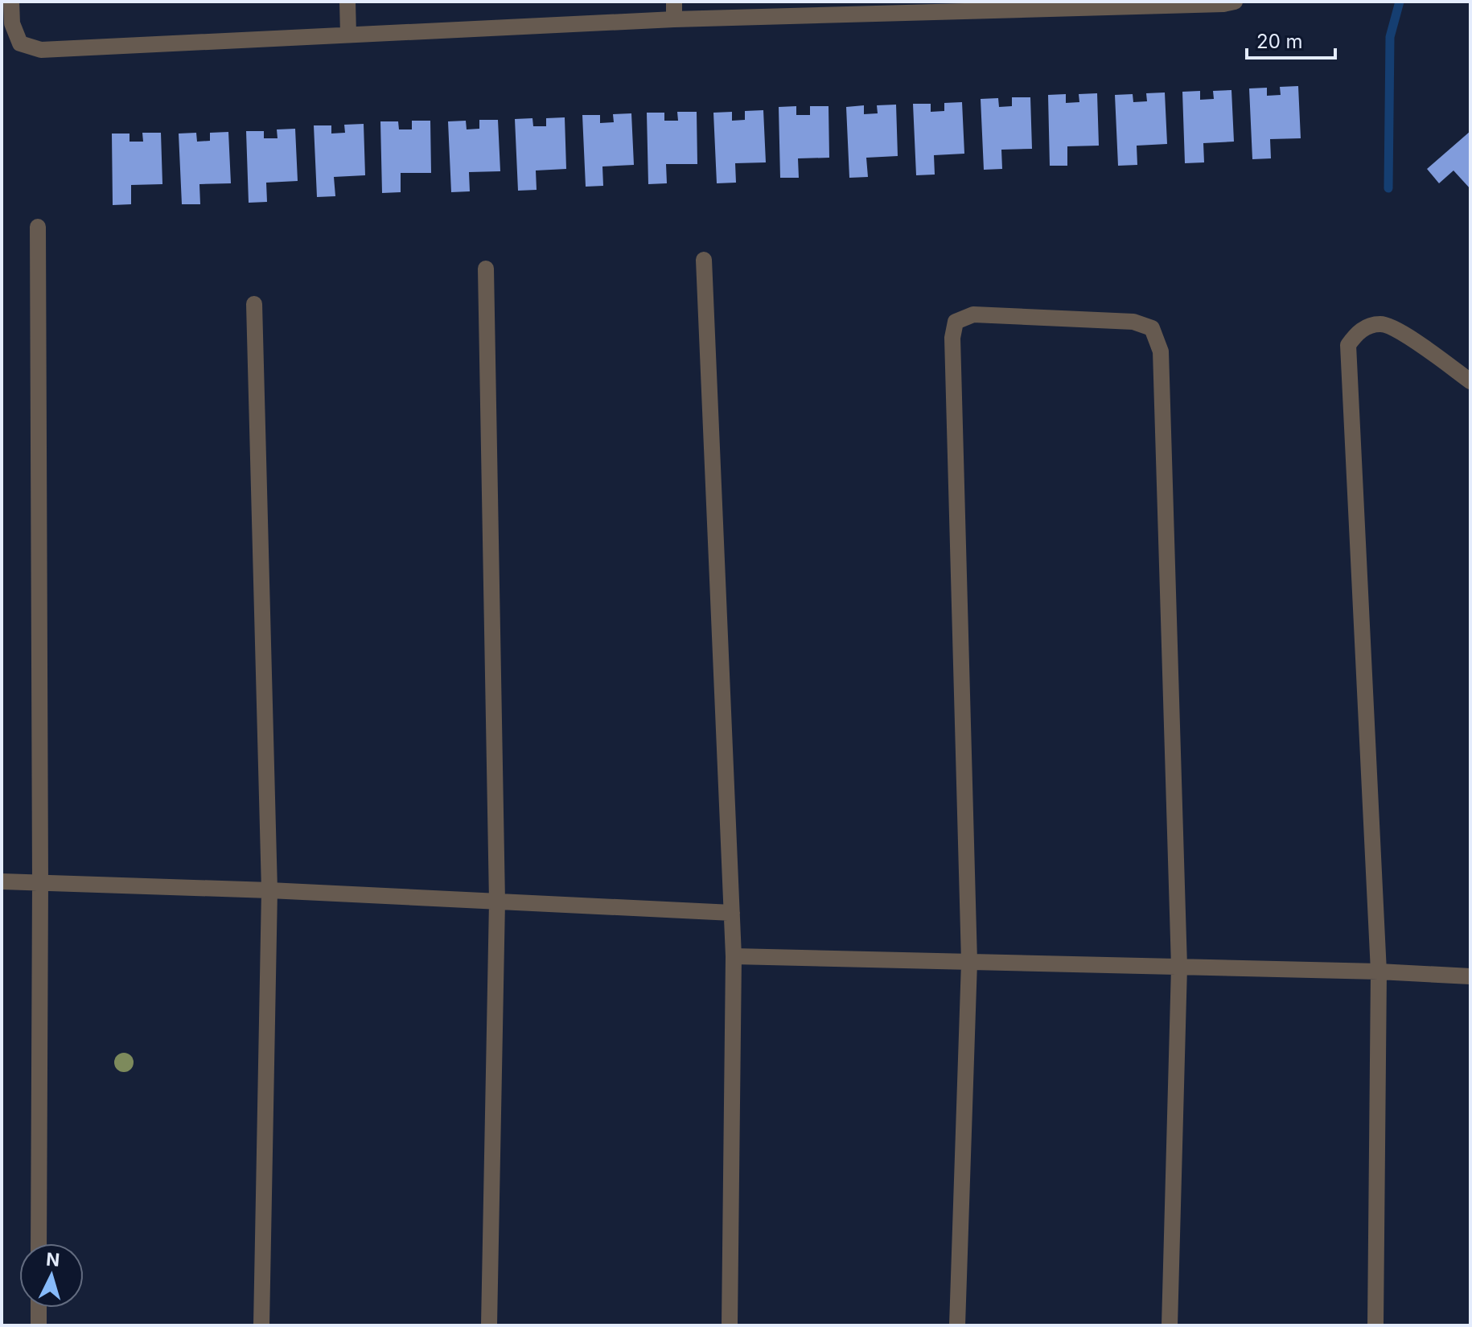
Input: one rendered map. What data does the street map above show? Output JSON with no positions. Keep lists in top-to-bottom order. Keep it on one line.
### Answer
{"scale_bar":"20 m","north":"top"}
